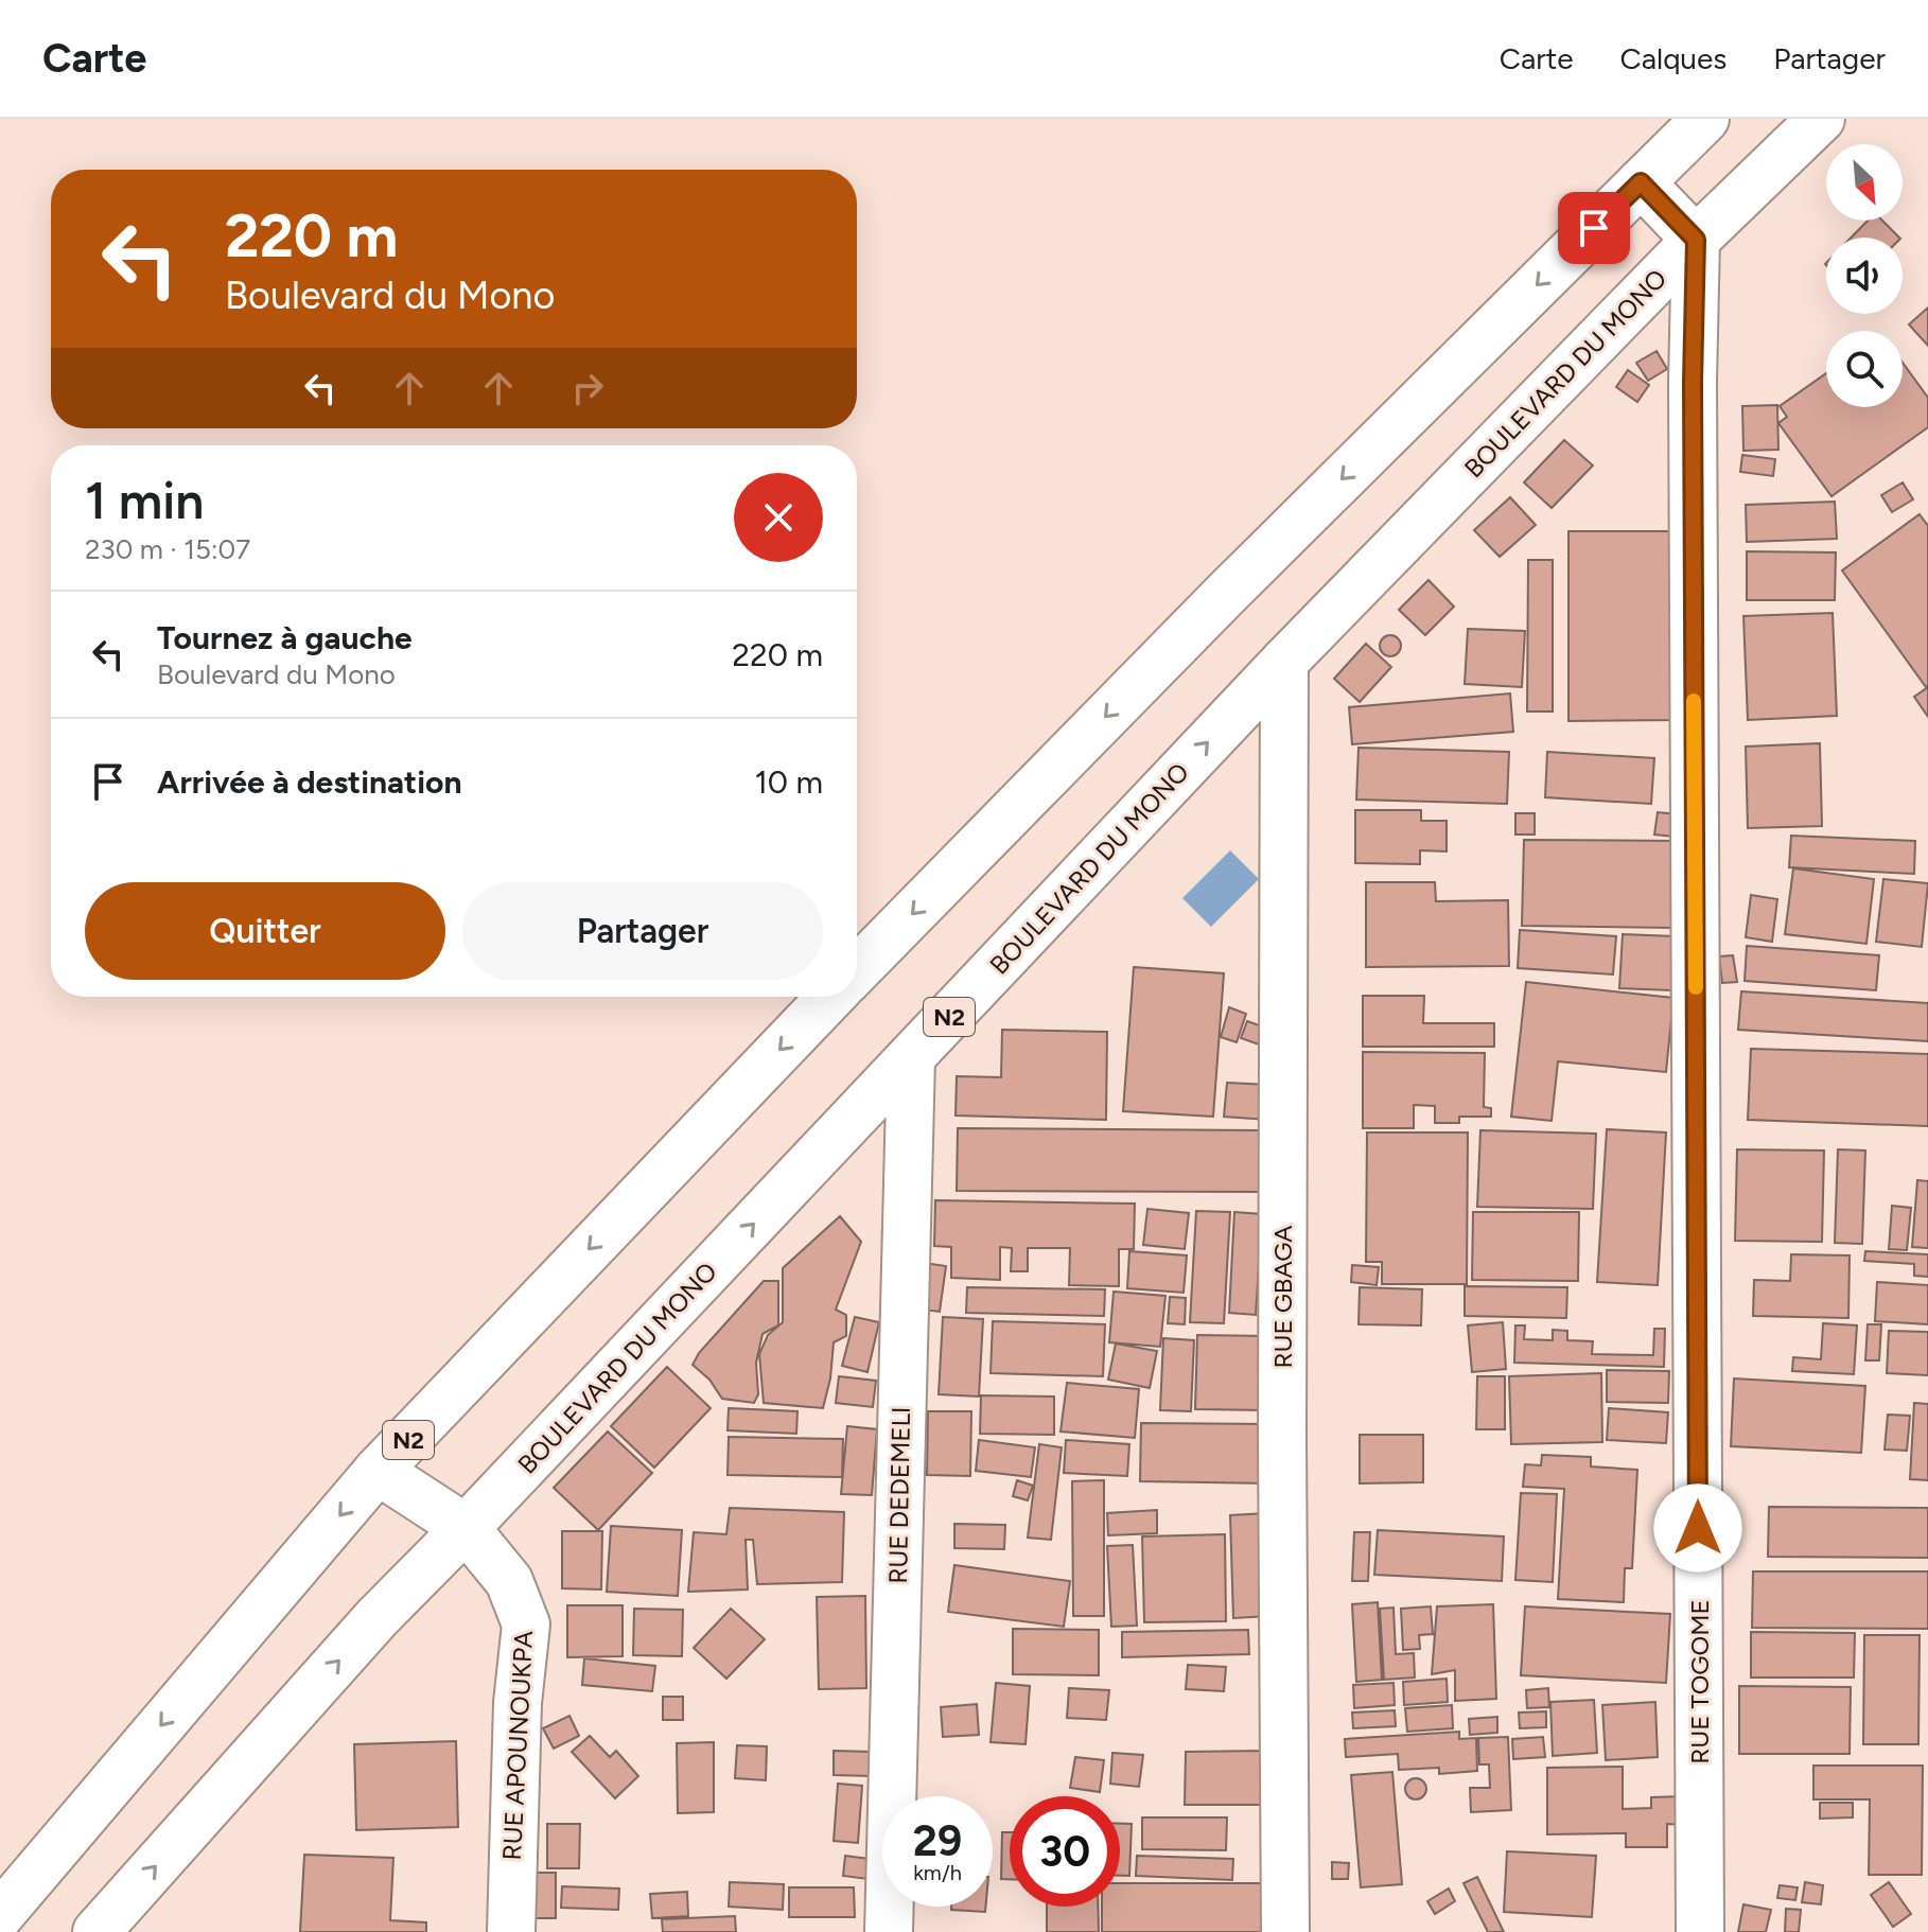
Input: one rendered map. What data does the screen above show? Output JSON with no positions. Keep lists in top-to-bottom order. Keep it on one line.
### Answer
{"streets":{"main road":["BOULEVARD DU MONO","N2","RUE GBAGA","RUE DEDEMELI","RUE TOGOME","RUE APOUNOUKPA"]},"crossings":[["BOULEVARD DU MONO","RUE GBAGA"],["BOULEVARD DU MONO","RUE DEDEMELI"],["BOULEVARD DU MONO","RUE TOGOME"],["BOULEVARD DU MONO","RUE APOUNOUKPA"],["N2","RUE APOUNOUKPA"]],"north":"bottom right","page":{"header":"Carte","nav":["Carte","Calques","Partager"],"turn":["220 m","Boulevard du Mono"],"heading":["1 min","230 m · 15:07"],"list":[{"name":"Tournez à gauche","note":"Boulevard du Mono","value":"220 m"},{"name":"Arrivée à destination","value":"10 m"}],"buttons":["Quitter","Partager"],"speed":"29 km/h","limit":"30"}}
